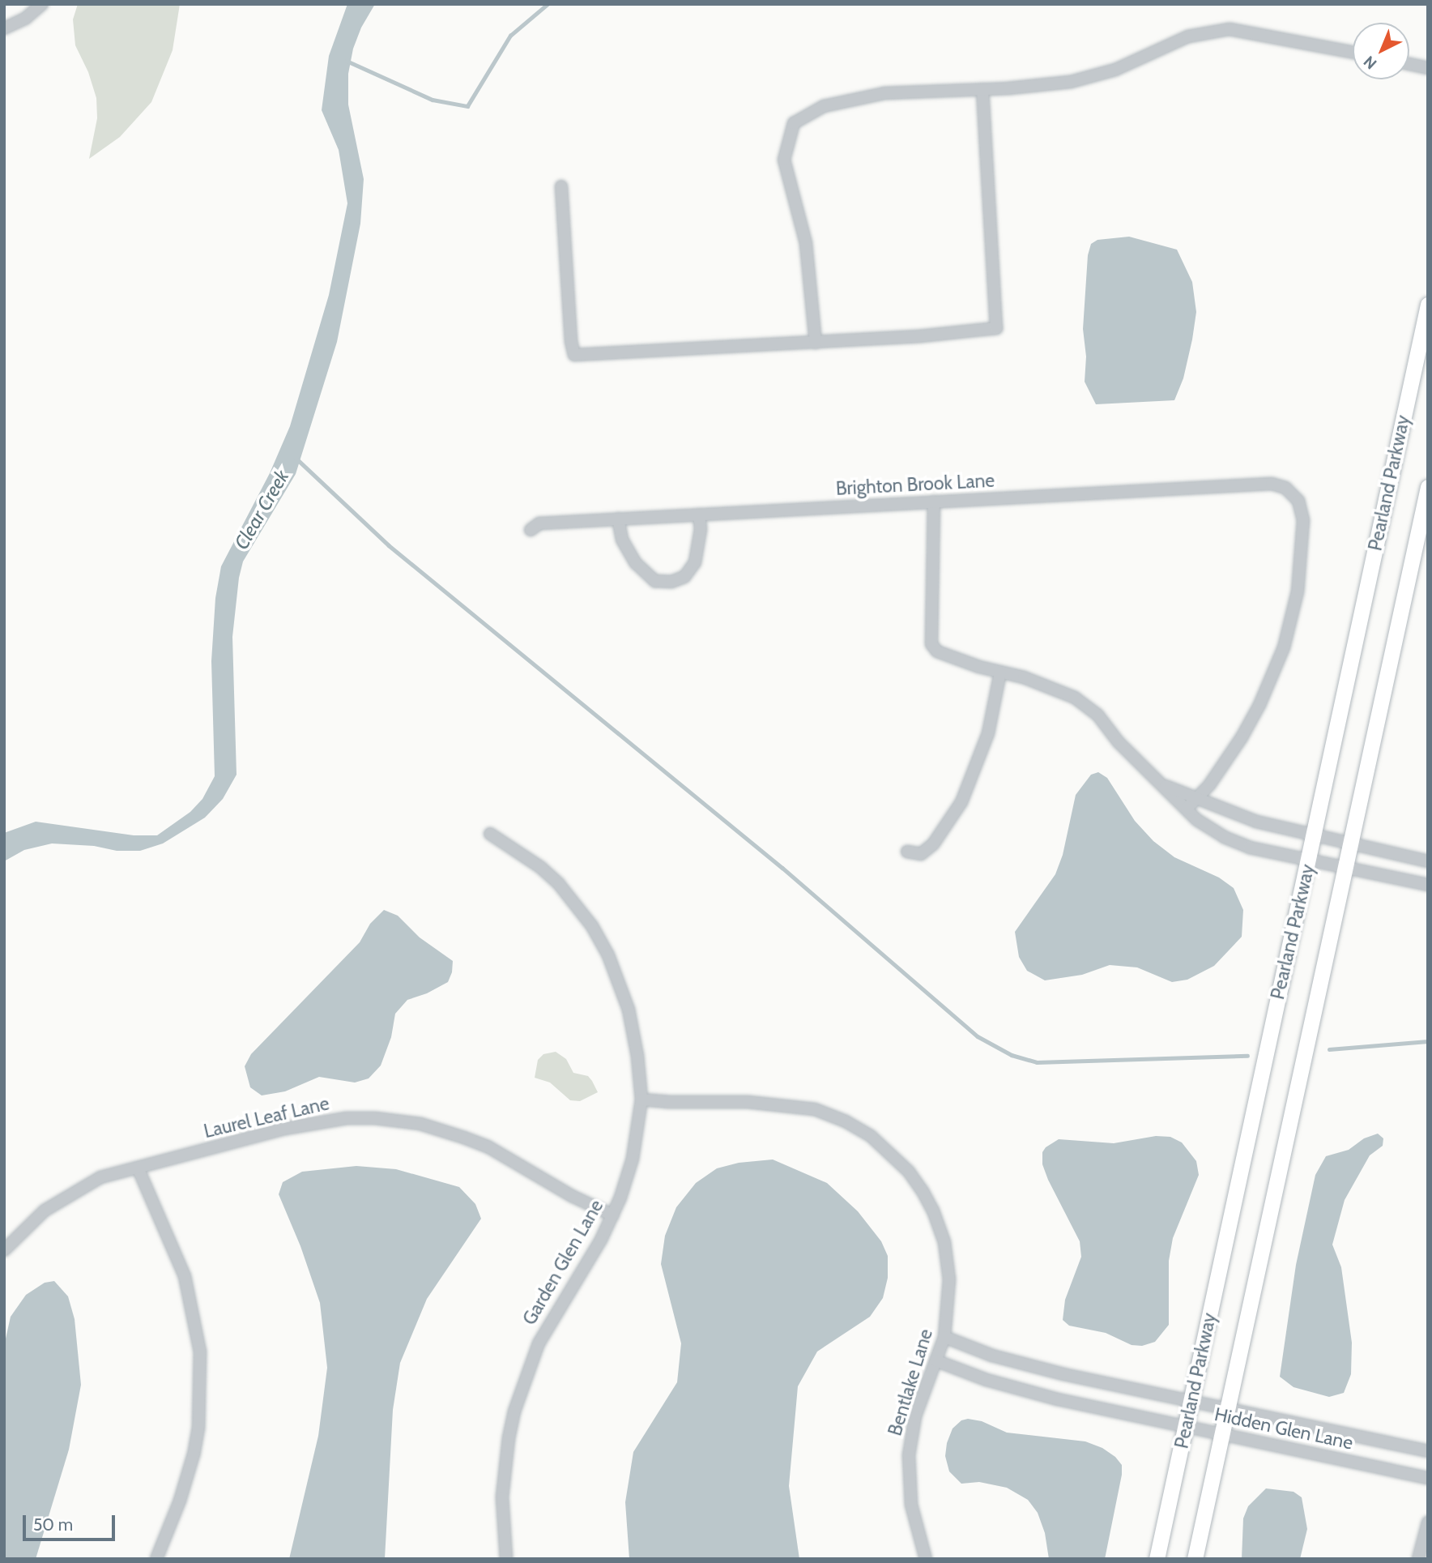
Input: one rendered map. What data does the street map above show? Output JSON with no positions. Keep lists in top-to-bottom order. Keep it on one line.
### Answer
{"streets":{"main road":["Pearland Parkway"],"street":["Brighton Brook Lane","Laurel Leaf Lane","Garden Glen Lane","Bentlake Lane","Hidden Glen Lane"]},"crossings":[["Pearland Parkway","Hidden Glen Lane"],["Laurel Leaf Lane","Garden Glen Lane"],["Garden Glen Lane","Bentlake Lane"],["Bentlake Lane","Hidden Glen Lane"]],"water":["Clear Creek"],"scale_bar":"50 m","north":"bottom left"}
